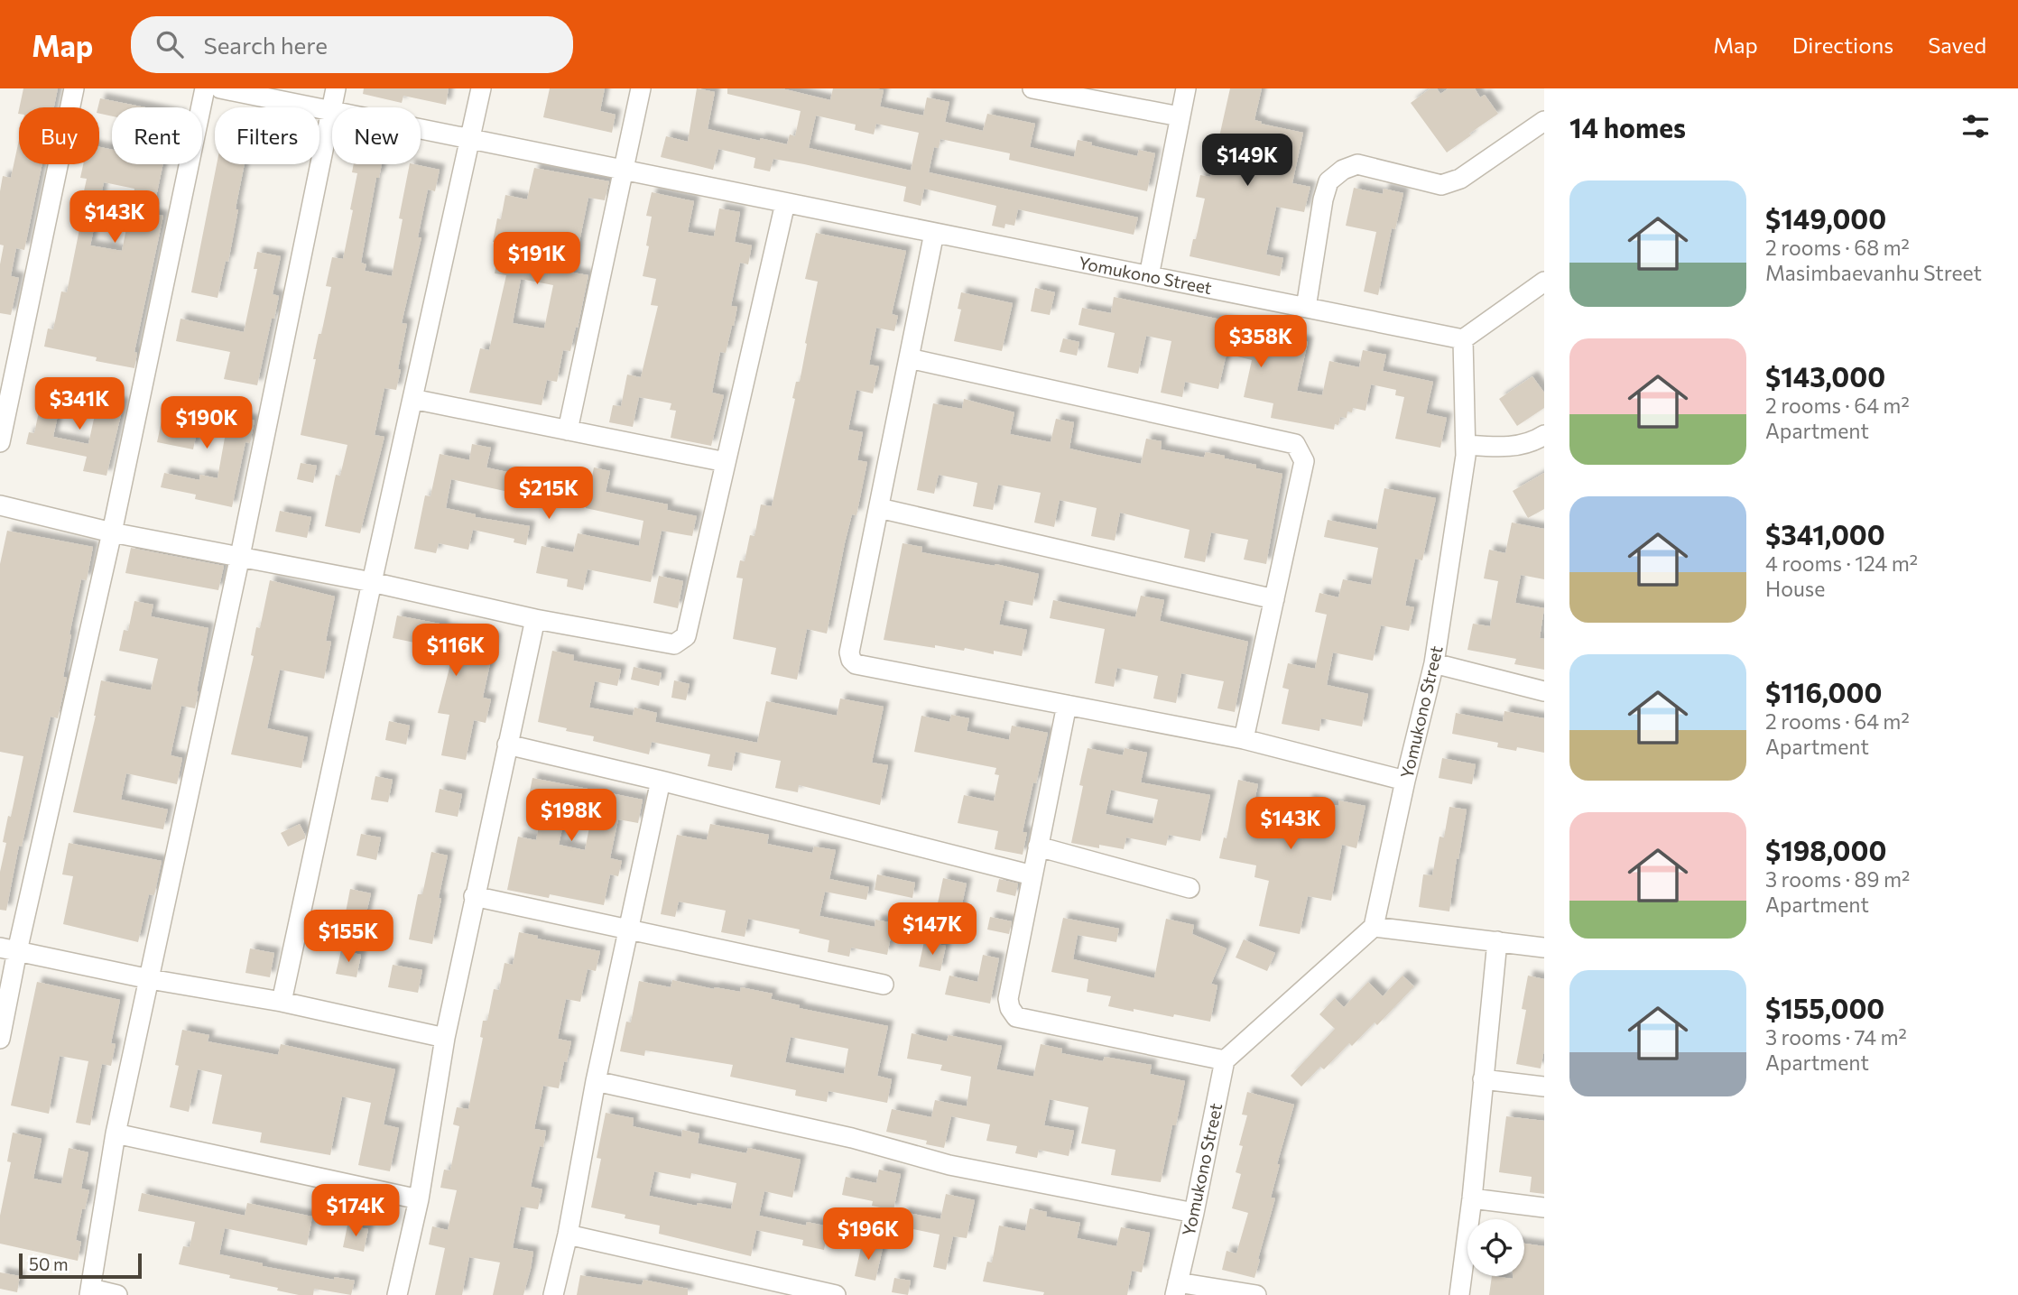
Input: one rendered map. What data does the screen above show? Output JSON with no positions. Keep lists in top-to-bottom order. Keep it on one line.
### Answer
{"streets":{"street":["Yomukono Street"]},"scale_bar":"50 m","page":{"header":"Map","search":"Search here","nav":["Map","Directions","Saved"],"heading":"14 homes","chip":["Buy","Rent","Filters","New"],"price":["$149K","$143K","$191K","$358K","$341K","$190K","$215K","$116K","$198K","$143K","$147K","$155K","$174K","$196K"],"list":[{"name":"$149,000","note":"2 rooms · 68 m² · Masimbaevanhu Street"},{"name":"$143,000","note":"2 rooms · 64 m² · Apartment"},{"name":"$341,000","note":"4 rooms · 124 m² · House"},{"name":"$116,000","note":"2 rooms · 64 m² · Apartment"},{"name":"$198,000","note":"3 rooms · 89 m² · Apartment"},{"name":"$155,000","note":"3 rooms · 74 m² · Apartment"}],"scale":"50 m"}}
